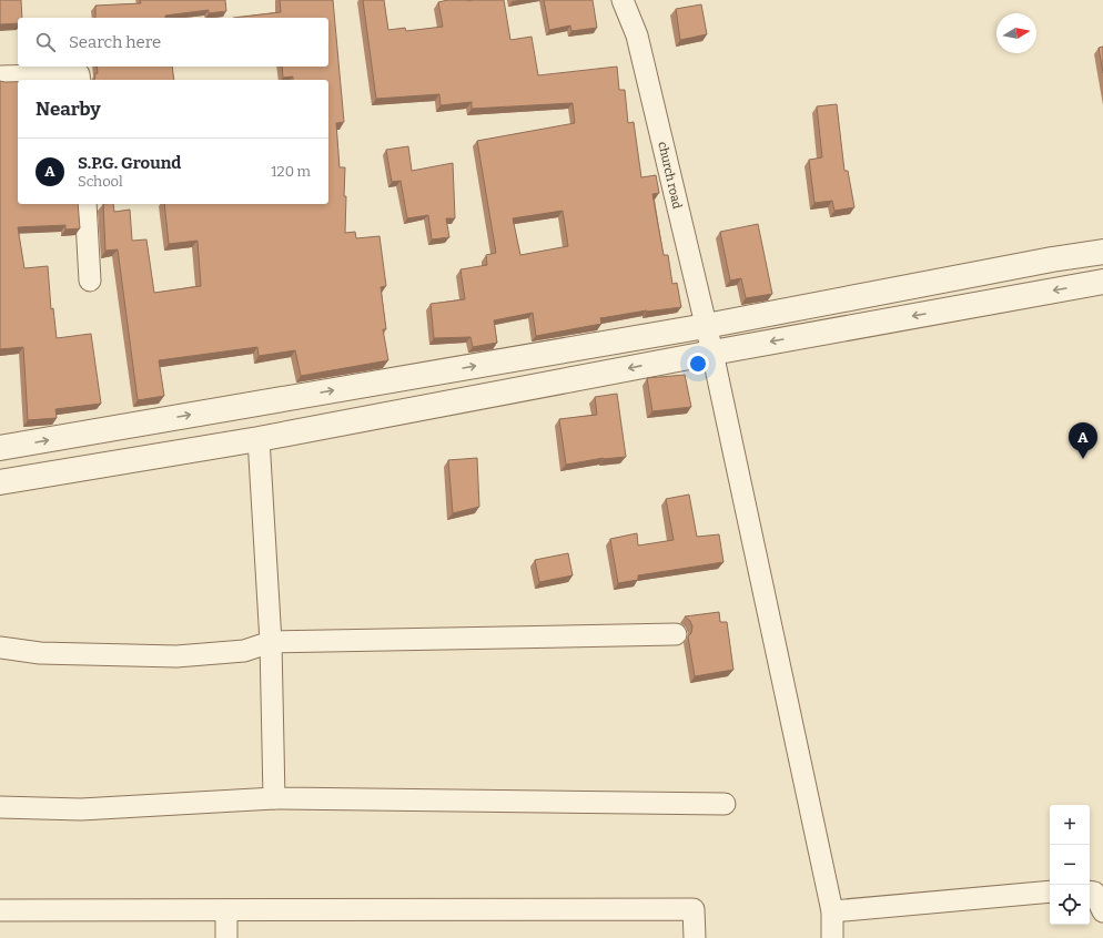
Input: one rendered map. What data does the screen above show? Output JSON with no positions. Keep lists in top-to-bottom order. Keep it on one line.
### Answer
{"streets":{"street":["church road"]},"north":"right","page":{"search":"Search here","heading":"Nearby","list":[{"mark":"A","name":"S.P.G. Ground","note":"School","value":"120 m"}],"pins":"A","map_buttons":["+","−"]}}
